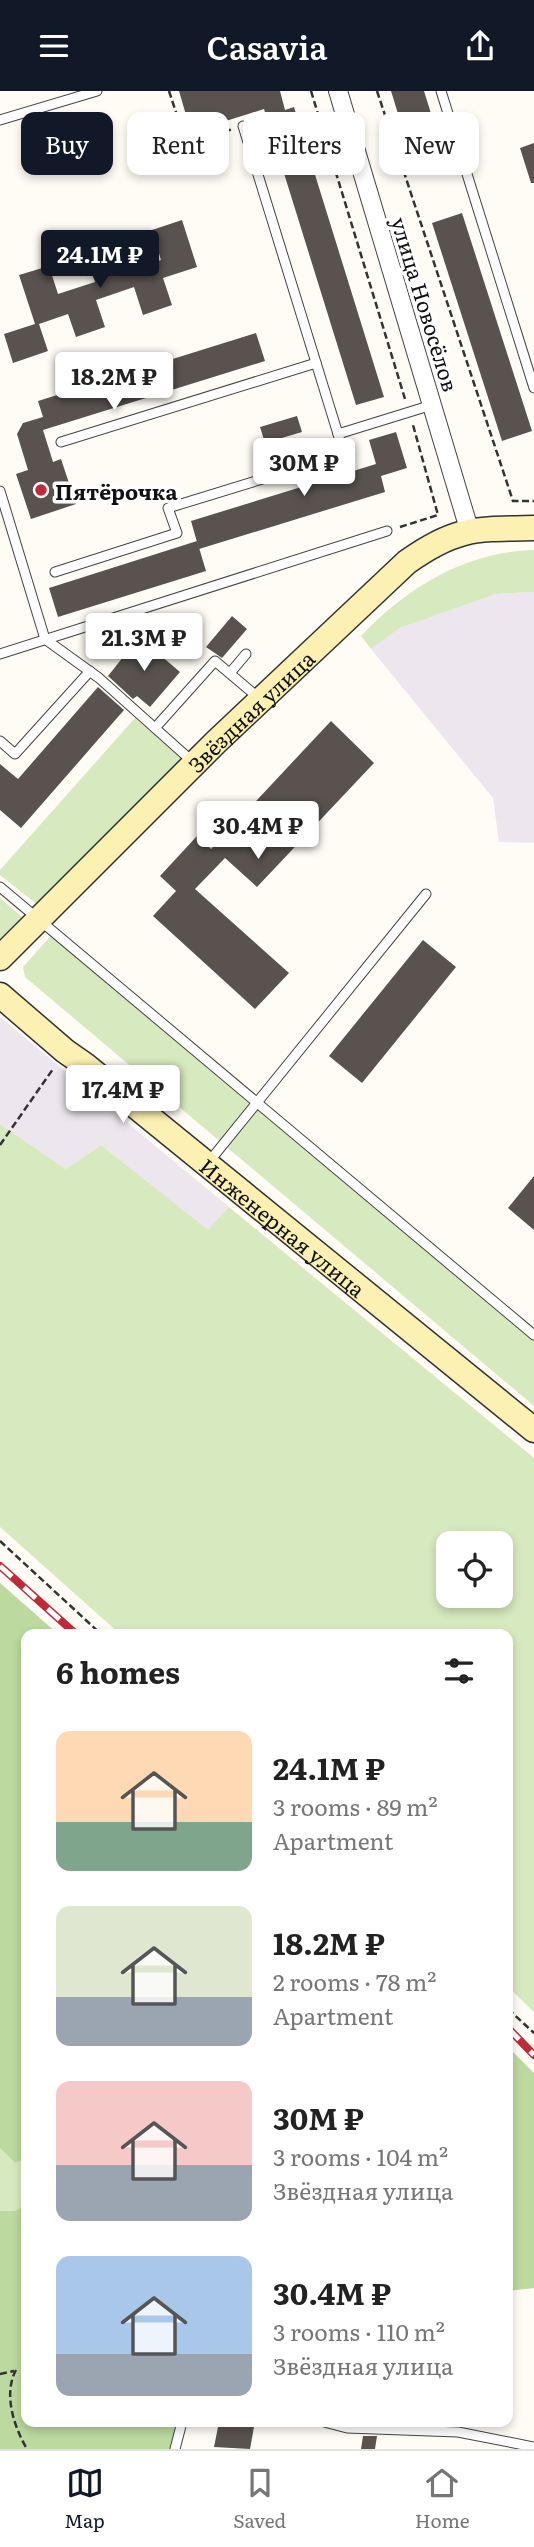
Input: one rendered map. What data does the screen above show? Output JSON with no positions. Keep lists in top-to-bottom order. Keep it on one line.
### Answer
{"streets":{"street":["улица Новосёлов","Звёздная улица","Инженерная улица"]},"crossings":[["улица Новосёлов","Звёздная улица"]],"places":["Пятёрочка"],"page":{"header":"Casavia","chip":["Buy","Rent","Filters","New"],"price":["24.1M ₽","18.2M ₽","30M ₽","21.3M ₽","30.4M ₽","17.4M ₽"],"heading":"6 homes","list":[{"name":"24.1M ₽","note":"3 rooms · 89 m² · Apartment"},{"name":"18.2M ₽","note":"2 rooms · 78 m² · Apartment"},{"name":"30M ₽","note":"3 rooms · 104 m² · Звёздная улица"},{"name":"30.4M ₽","note":"3 rooms · 110 m² · Звёздная улица"}],"tabs":["Map","Saved","Home"]}}
